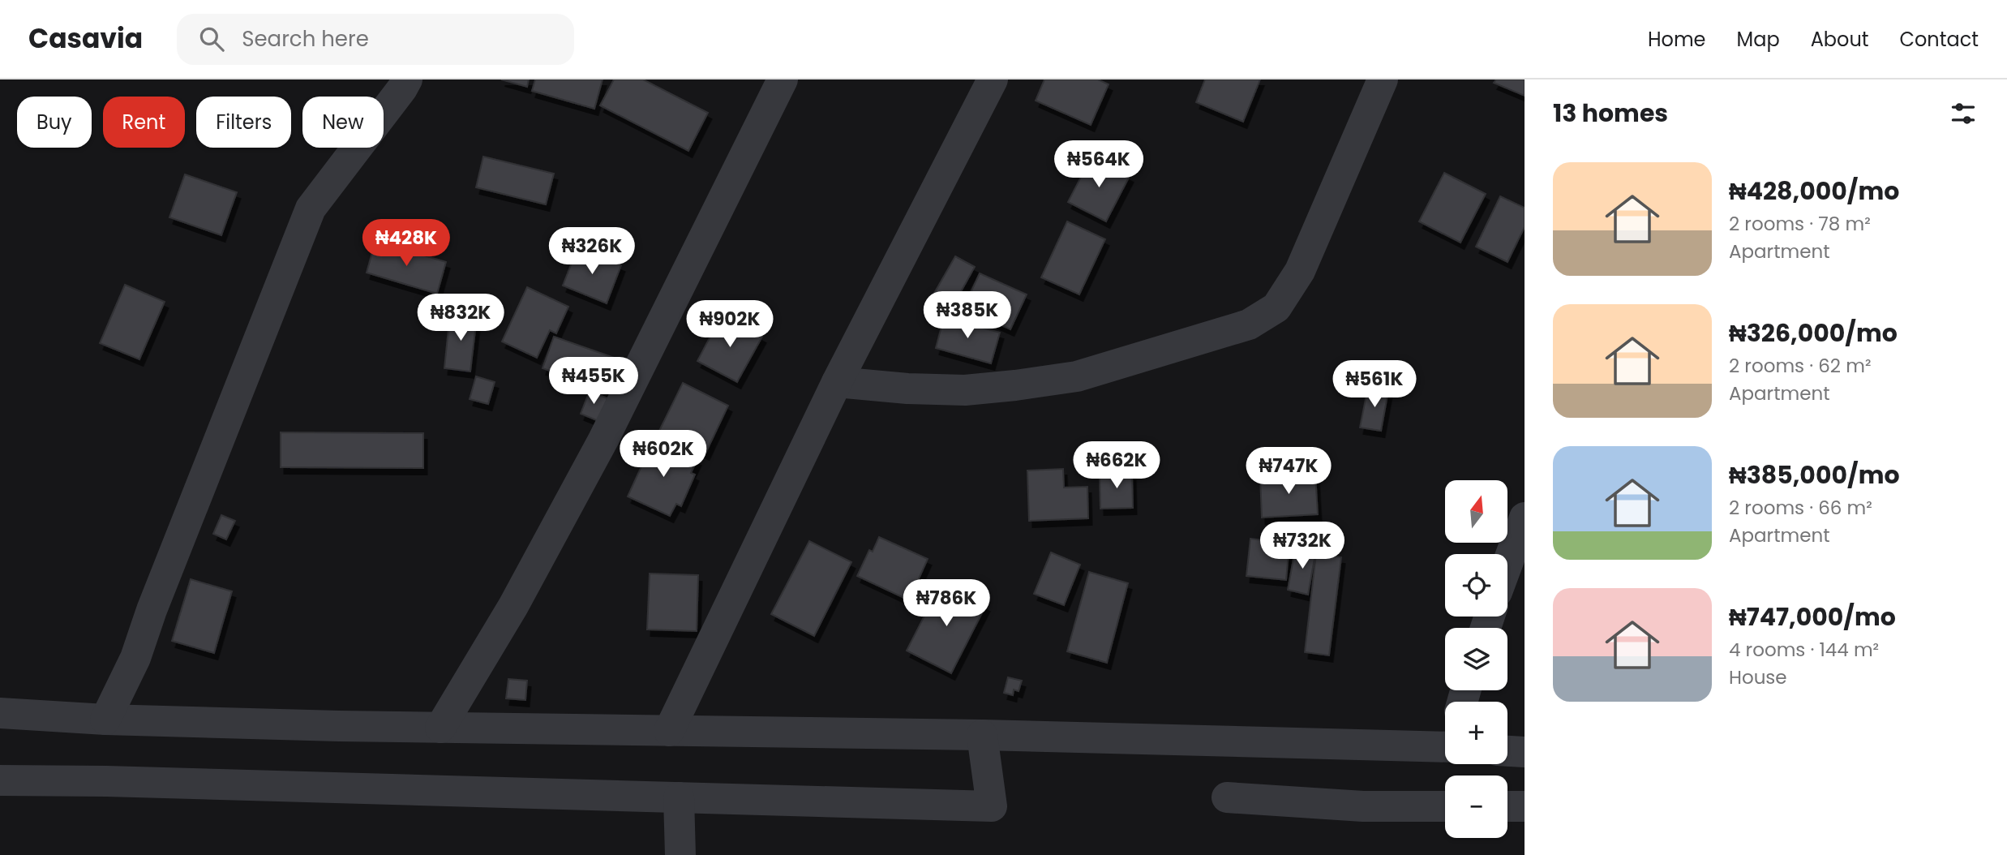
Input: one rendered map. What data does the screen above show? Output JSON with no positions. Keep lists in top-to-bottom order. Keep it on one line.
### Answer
{"north":"top","page":{"header":"Casavia","search":"Search here","nav":["Home","Map","About","Contact"],"heading":"13 homes","chip":["Buy","Rent","Filters","New"],"price":["₦564K","₦428K","₦326K","₦385K","₦832K","₦902K","₦455K","₦561K","₦602K","₦662K","₦747K","₦732K","₦786K"],"list":[{"name":"₦428,000/mo","note":"2 rooms · 78 m² · Apartment"},{"name":"₦326,000/mo","note":"2 rooms · 62 m² · Apartment"},{"name":"₦385,000/mo","note":"2 rooms · 66 m² · Apartment"},{"name":"₦747,000/mo","note":"4 rooms · 144 m² · House"}],"map_buttons":["+","−"]}}
